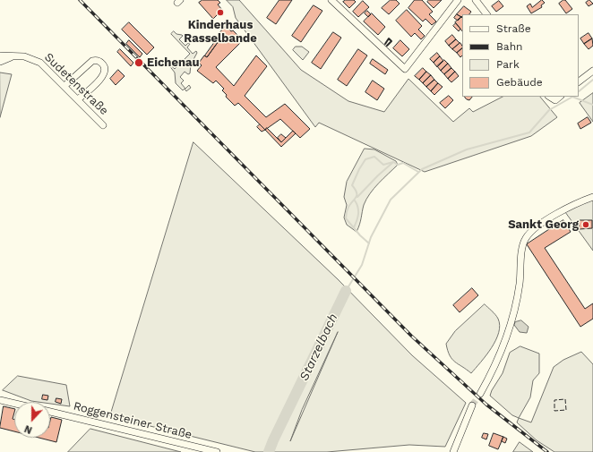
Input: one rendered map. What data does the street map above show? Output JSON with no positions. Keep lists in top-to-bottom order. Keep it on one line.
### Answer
{"streets":{"street":["Sudetenstraße","Roggensteiner Straße"]},"water":["Starzelbach"],"places":["Kinderhaus Rasselbande","Eichenau","Sankt Georg"],"legend":["Straße","Bahn","Park","Gebäude"],"north":"bottom"}
